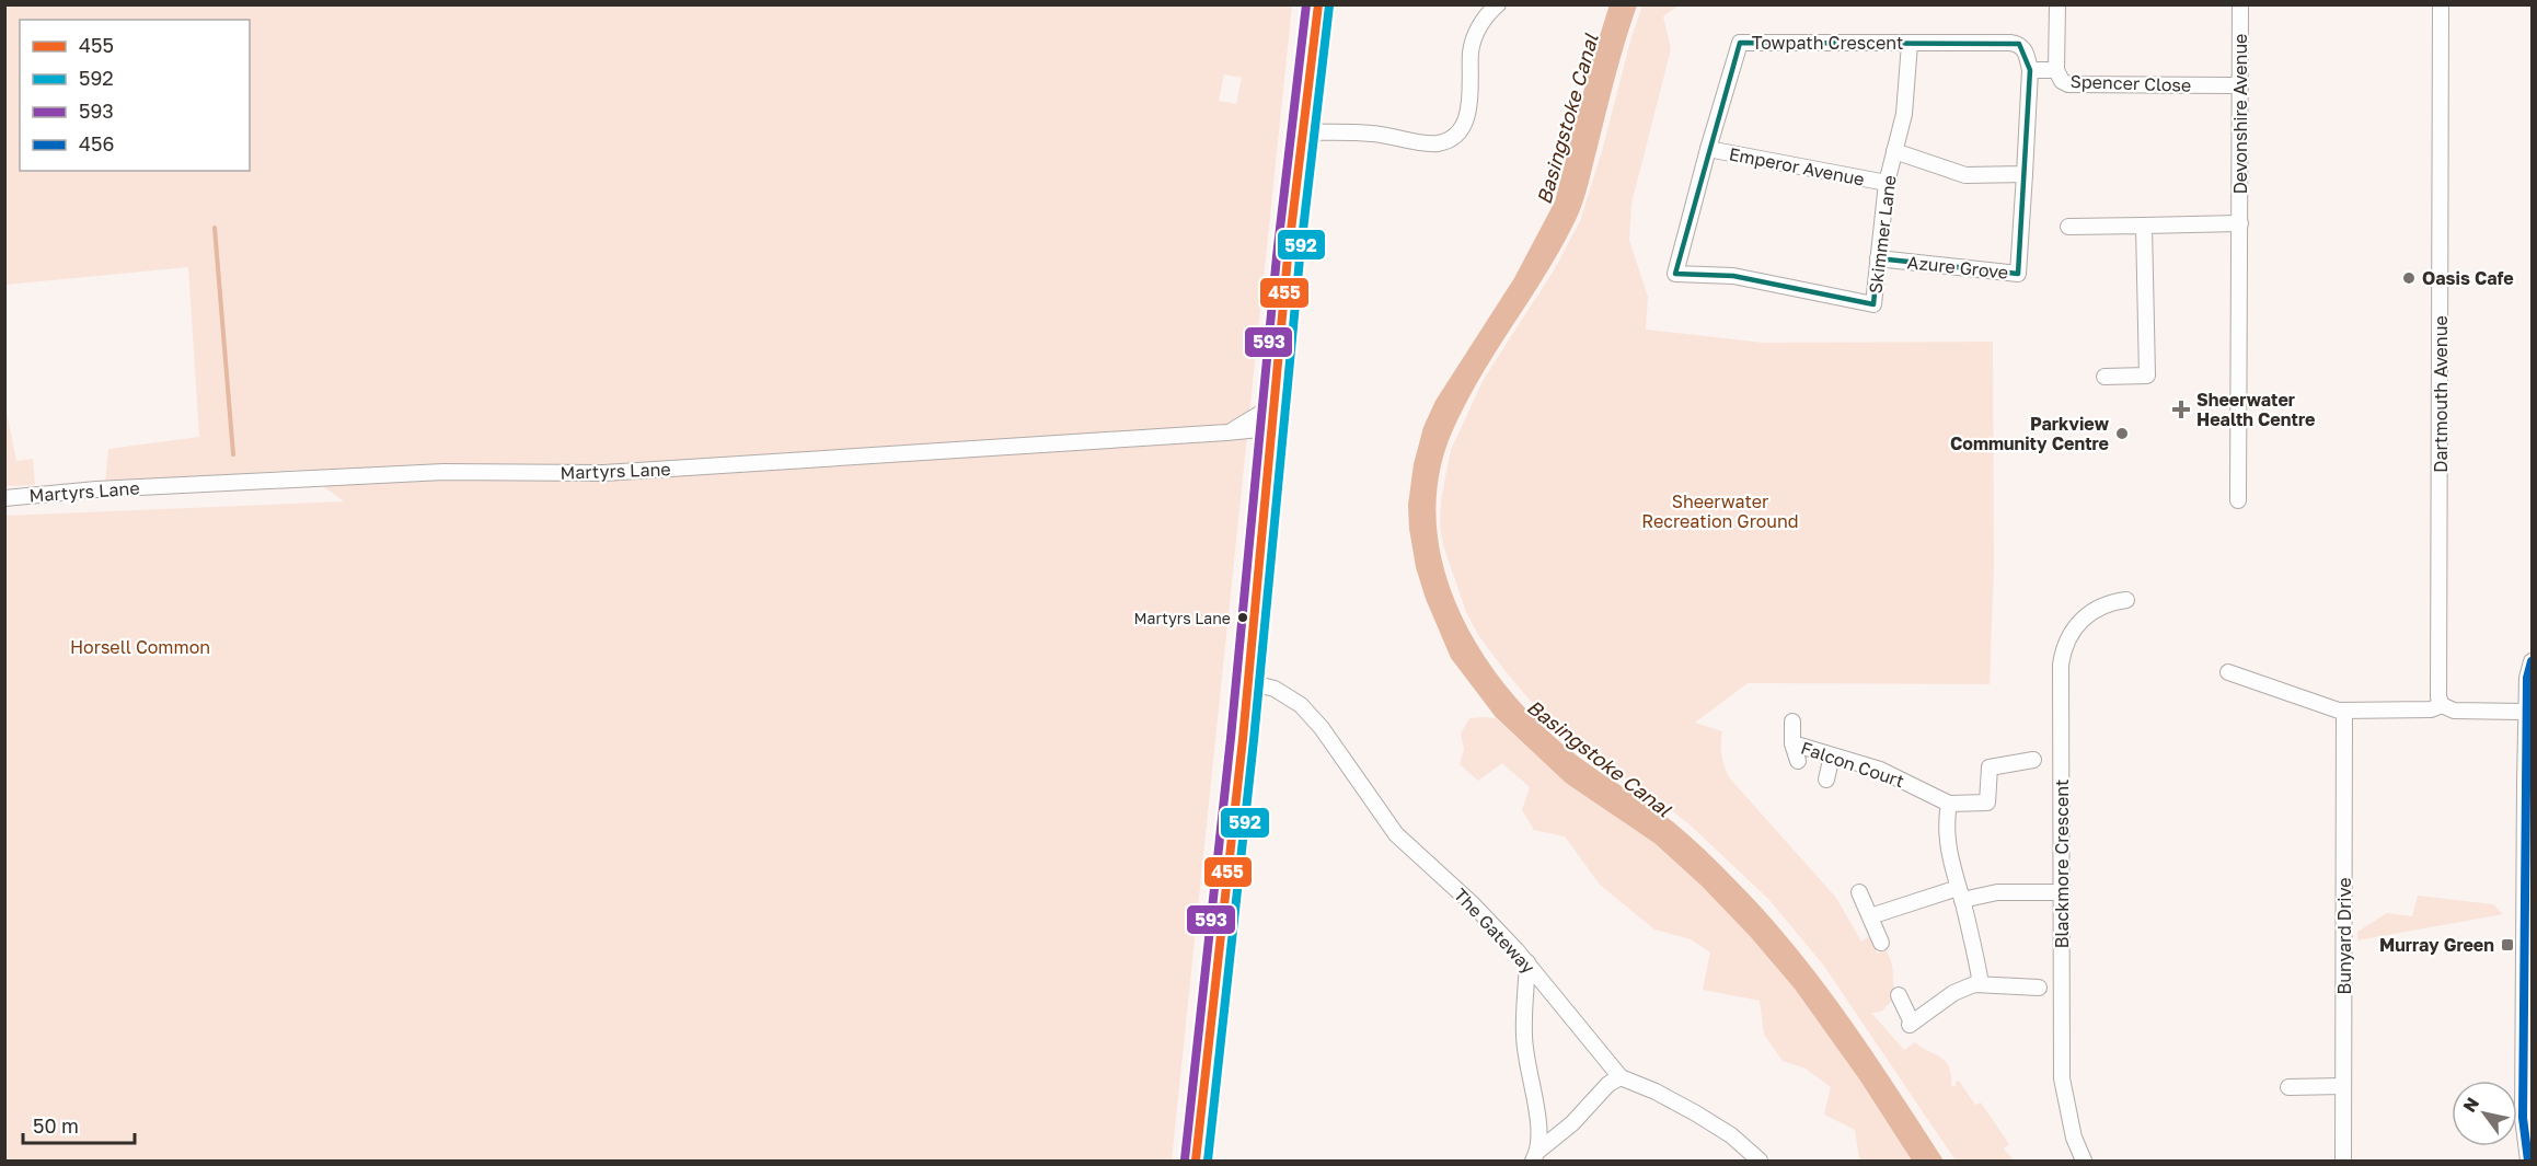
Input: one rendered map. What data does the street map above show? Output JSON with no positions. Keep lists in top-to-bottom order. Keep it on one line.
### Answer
{"streets":{"street":["Towpath Crescent","Spencer Close","Devonshire Avenue","Emperor Avenue","Skimmer Lane","Azure Grove","Dartmouth Avenue","Martyrs Lane","Falcon Court","Blackmore Crescent","The Gateway","Bunyard Drive"]},"crossings":[["Towpath Crescent","Emperor Avenue"],["Towpath Crescent","Skimmer Lane"],["Spencer Close","Devonshire Avenue"],["Emperor Avenue","Skimmer Lane"],["Skimmer Lane","Azure Grove"]],"water":["Basingstoke Canal"],"parks":["Sheerwater Recreation Ground","Horsell Common"],"places":{"other":["Oasis Cafe","Parkview Community Centre","Martyrs Lane"],"health":["Sheerwater Health Centre"],"transit":["Murray Green"]},"lines":["transit line 455","transit line 593","transit line 592","transit line 456"],"legend":["455","592","593","456"],"scale_bar":"50 m","north":"top left"}
